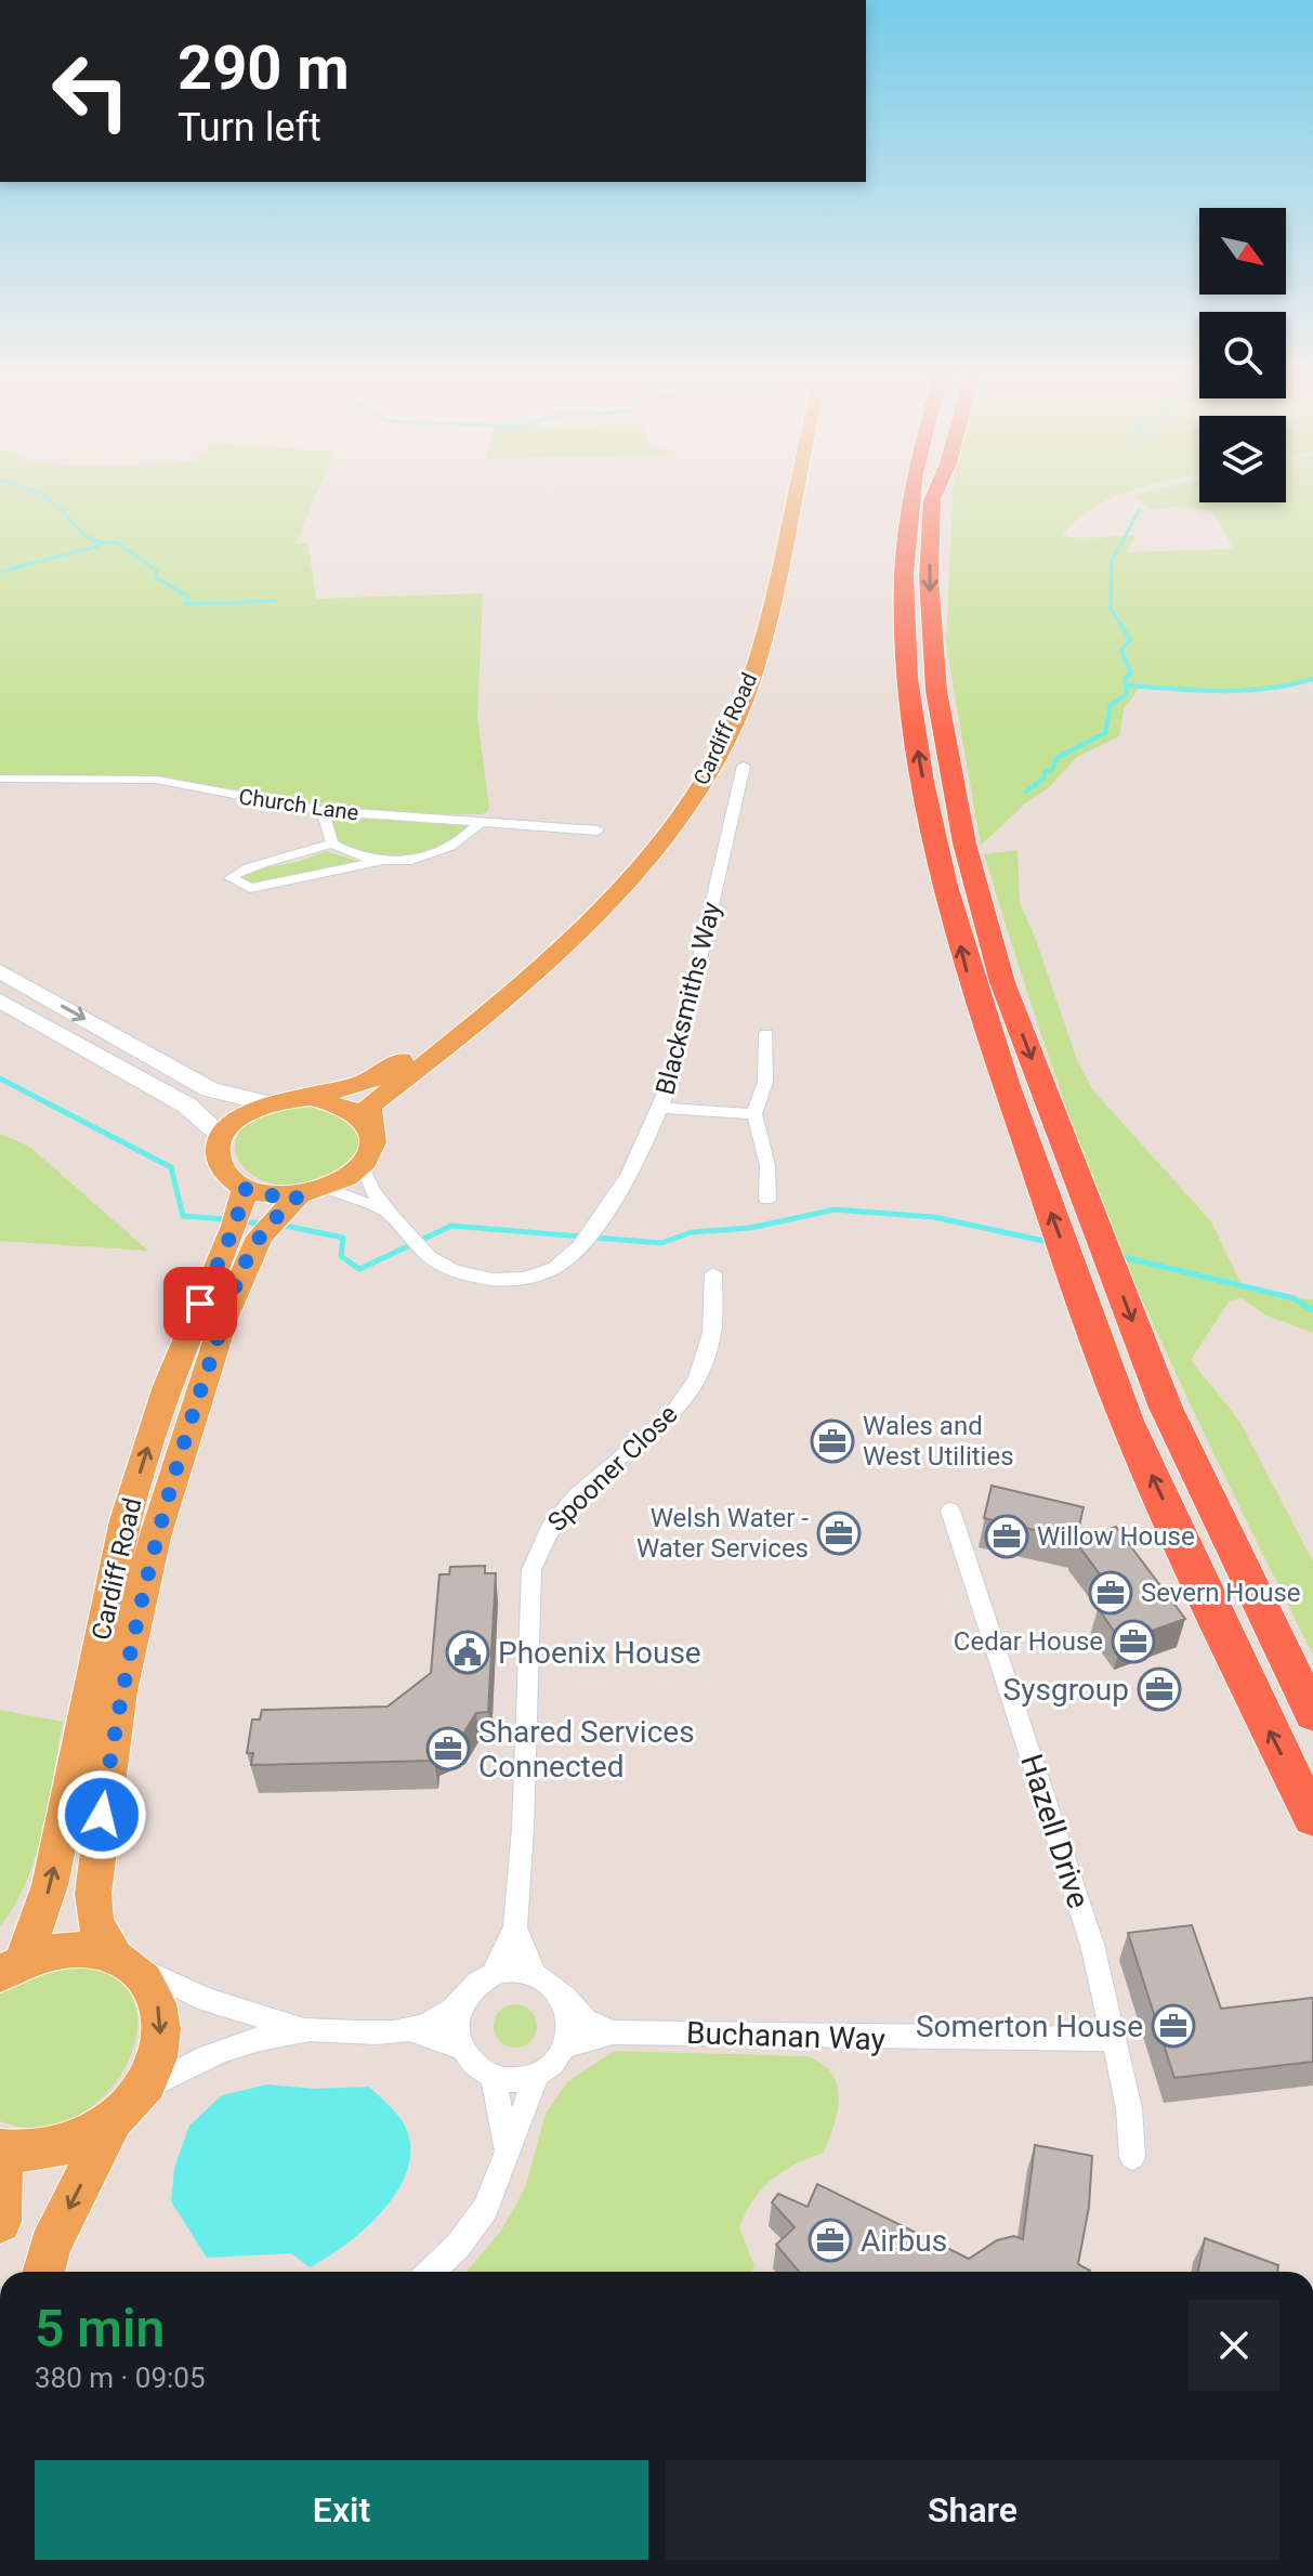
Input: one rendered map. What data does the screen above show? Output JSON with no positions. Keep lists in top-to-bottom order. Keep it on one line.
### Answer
{"streets":{"main road":["Cardiff Road"],"street":["Church Lane","Blacksmiths Way","Spooner Close","Hazell Drive","Buchanan Way"]},"crossings":[["Cardiff Road","Blacksmiths Way"],["Spooner Close","Buchanan Way"],["Hazell Drive","Buchanan Way"]],"places":{"office":["Wales and West Utilities","Welsh Water - Water Services","Willow House","Severn House","Cedar House","Sysgroup","Shared Services Connected","Somerton House","Airbus"],"public building":["Phoenix House"]},"north":"bottom right","page":{"turn":["290 m","Turn left"],"heading":["5 min","380 m · 09:05"],"buttons":["Exit","Share"]}}
